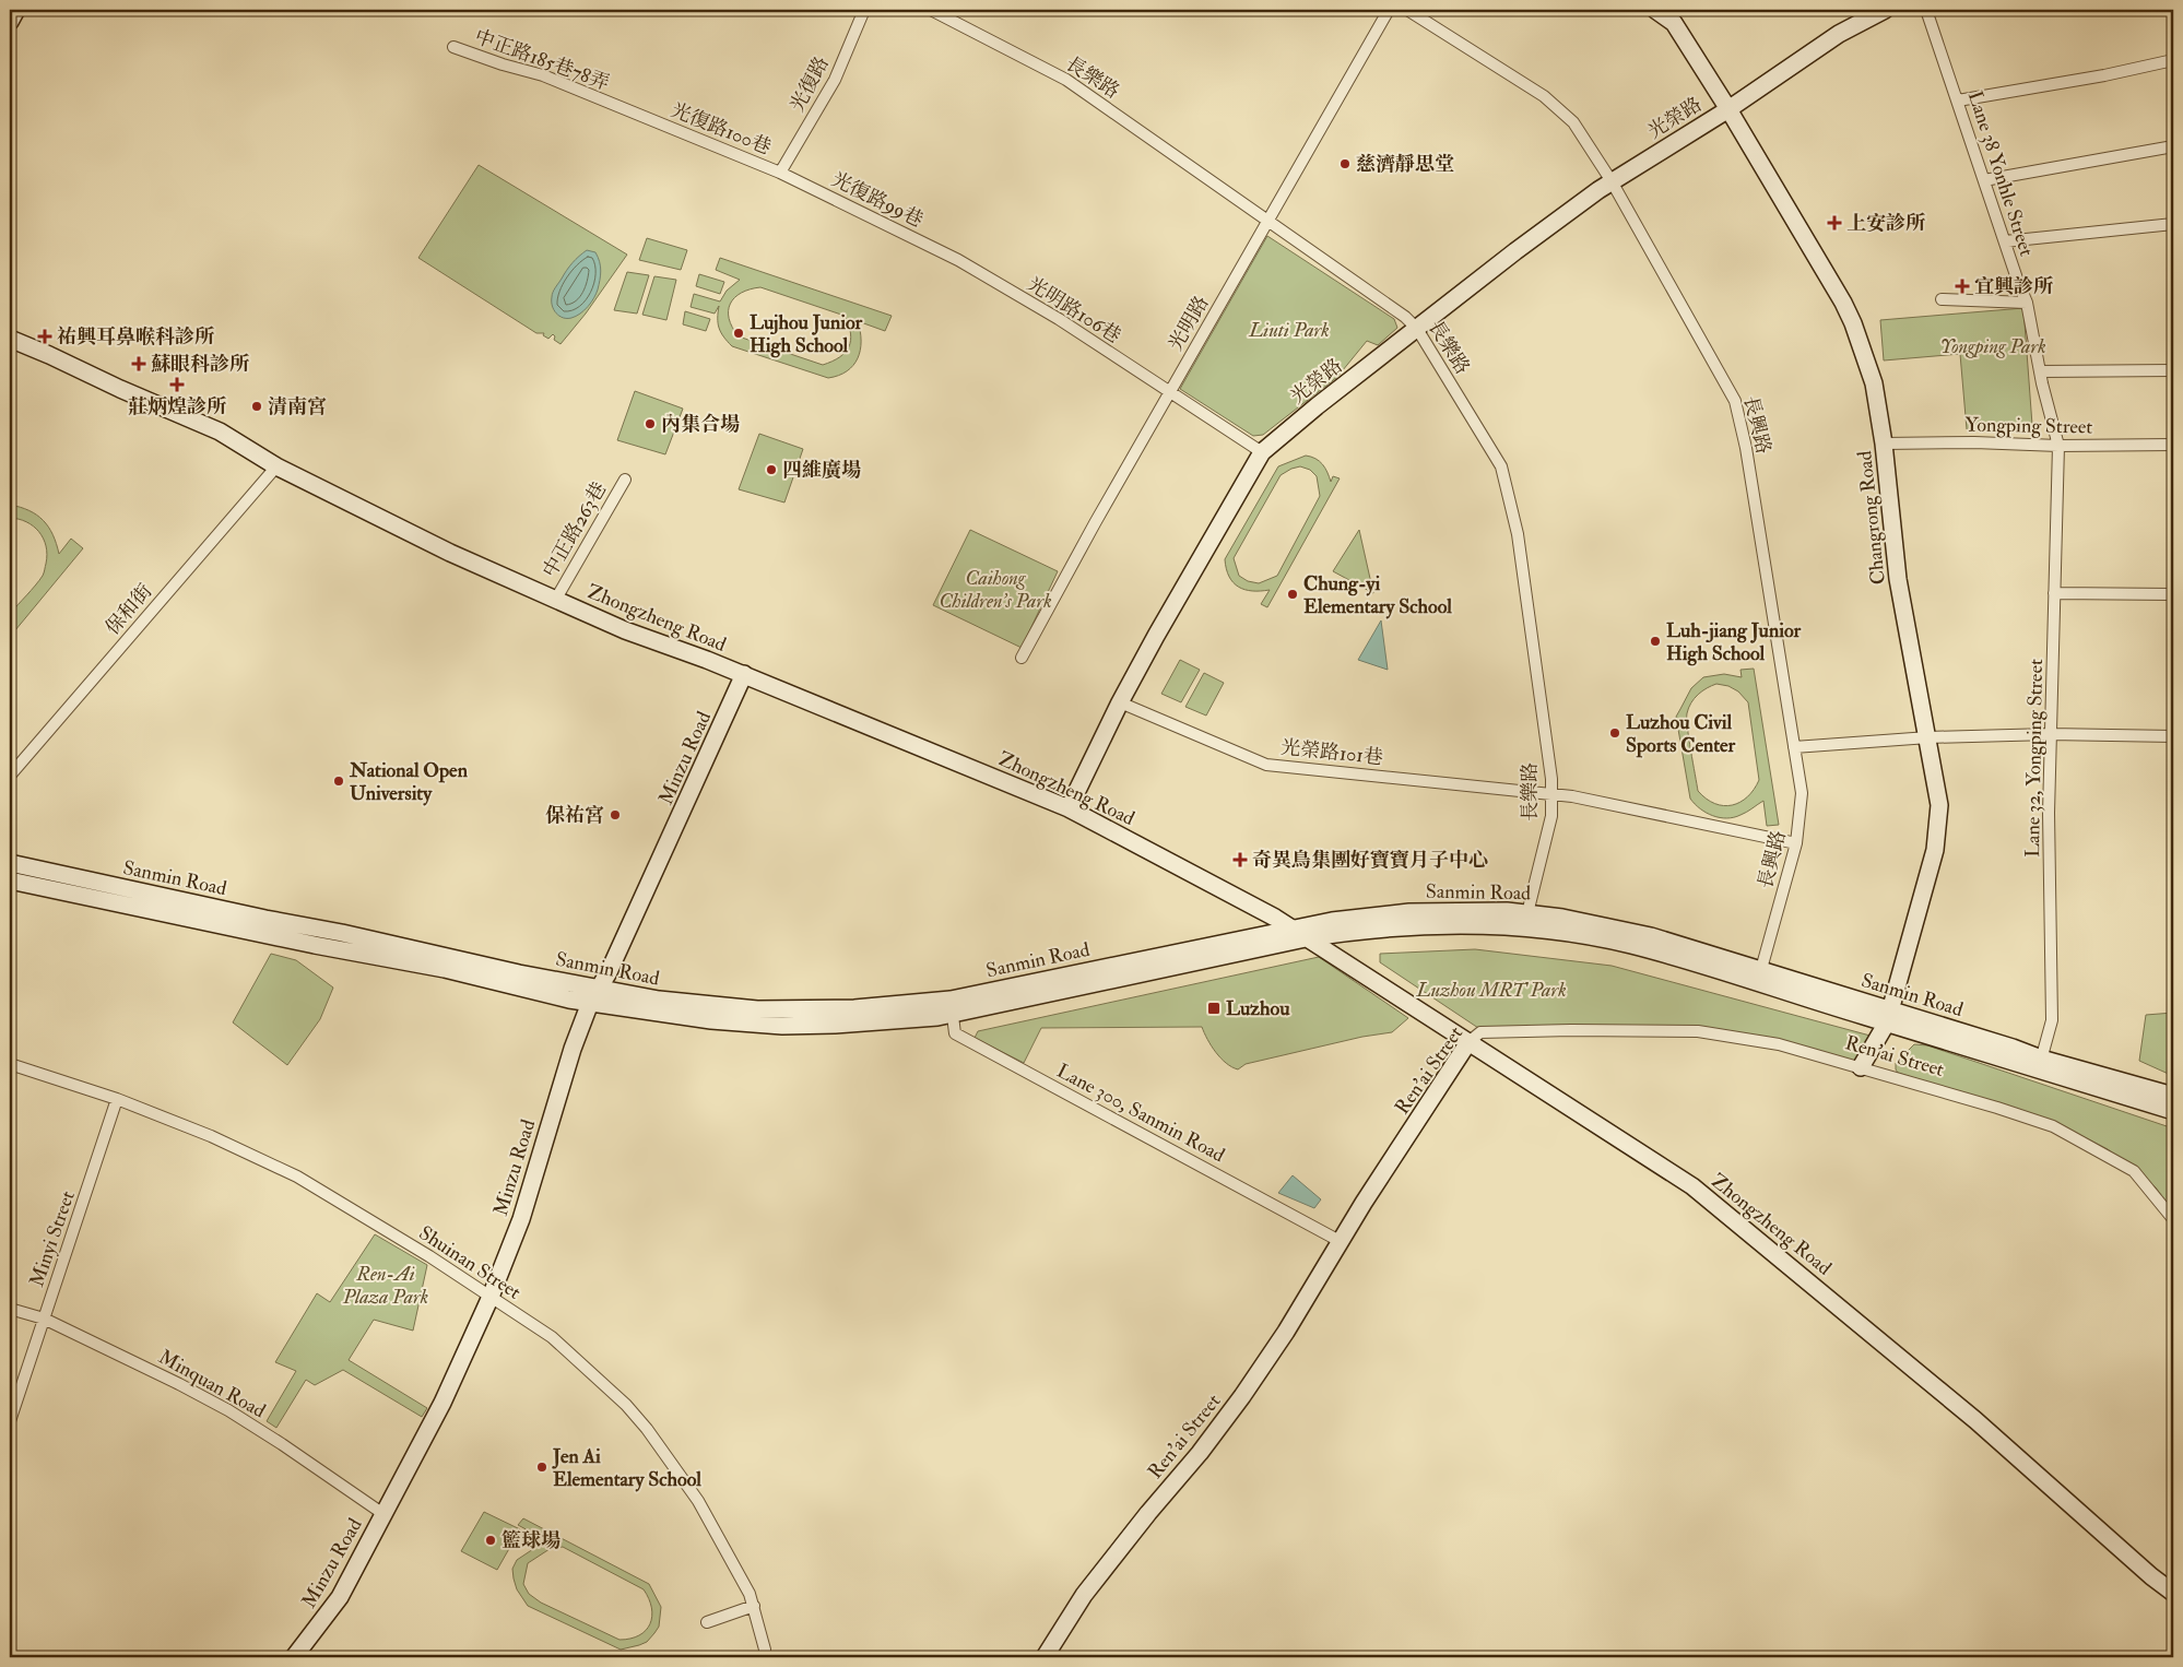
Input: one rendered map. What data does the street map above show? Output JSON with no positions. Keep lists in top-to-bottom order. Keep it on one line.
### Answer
{"streets":{"street":["中正路185巷78弄","長樂路","光復路","光榮路","光復路100巷","Lane 38 Yonhle Street","光復路99巷","光明路106巷","光明路","長興路","Yongping Street","Changrong Road","中正路263巷","保和街","Zhongzheng Road","光榮路101巷","Minzu Road","Lane 32, Yongping Street","Sanmin Road","Ren'ai Street","Lane 300, Sanmin Road","Minyi Street","Shuinan Street","Minquan Road"]},"crossings":[["中正路185巷78弄","光復路100巷"],["長樂路","光榮路"],["長樂路","光明路"],["長樂路","光榮路101巷"],["長樂路","Sanmin Road"],["光復路","光復路100巷"],["光復路","光復路99巷"],["光榮路","光明路106巷"],["光榮路","長興路"],["光榮路","Changrong Road"],["光榮路","Zhongzheng Road"],["光榮路","光榮路101巷"],["光復路100巷","光復路99巷"],["Lane 38 Yonhle Street","Yongping Street"],["Lane 38 Yonhle Street","Lane 32, Yongping Street"],["光復路99巷","光明路106巷"],["光明路106巷","光明路"],["長興路","光榮路101巷"],["長興路","Sanmin Road"],["Yongping Street","Changrong Road"],["Yongping Street","Lane 32, Yongping Street"],["Changrong Road","Sanmin Road"],["Changrong Road","Ren'ai Street"],["中正路263巷","Zhongzheng Road"],["保和街","Zhongzheng Road"],["Zhongzheng Road","Minzu Road"],["Zhongzheng Road","Sanmin Road"],["Zhongzheng Road","Ren'ai Street"],["Minzu Road","Sanmin Road"],["Minzu Road","Shuinan Street"],["Minzu Road","Minquan Road"],["Lane 32, Yongping Street","Sanmin Road"],["Sanmin Road","Lane 300, Sanmin Road"],["Ren'ai Street","Lane 300, Sanmin Road"],["Minyi Street","Shuinan Street"],["Minyi Street","Minquan Road"]],"parks":["Liuti Park","Yongping Park","Caihong Children's Park","Luzhou MRT Park","Ren-Ai Plaza Park"],"places":{"other":["慈濟靜思堂","Lujhou Junior High School","清南宮","內集合場","四維廣場","Chung-yi Elementary School","Luh-jiang Junior High School","Luzhou Civil Sports Center","National Open University","保祐宮","Jen Ai Elementary School","籃球場"],"health":["上安診所","宜興診所","祐興耳鼻喉科診所","蘇眼科診所","莊炳煌診所","奇異鳥集團好寶寶月子中心"],"transit":["Luzhou"]}}
